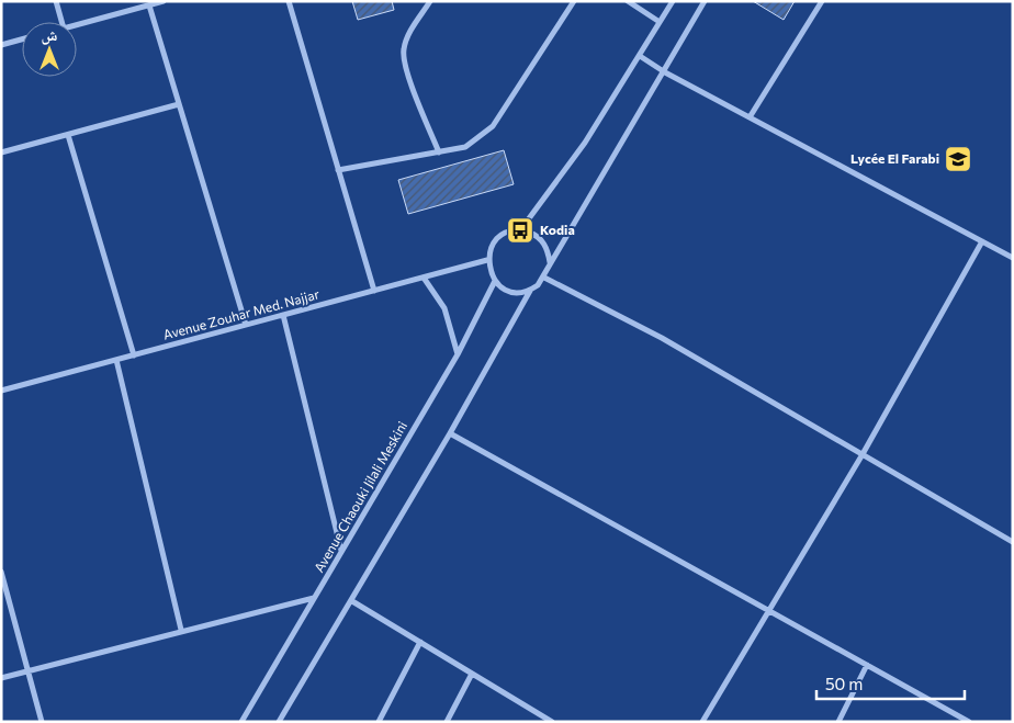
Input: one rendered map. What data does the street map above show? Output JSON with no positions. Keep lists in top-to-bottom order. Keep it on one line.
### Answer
{"streets":{"street":["Avenue Zouhar Med. Najjar","Avenue Chaouki Jilali Meskini"]},"crossings":[["Avenue Zouhar Med. Najjar","Avenue Chaouki Jilali Meskini"]],"places":{"school or university":["Lycée El Farabi"],"bus stop":["Kodia"]},"scale_bar":"50 m","north":"top"}
